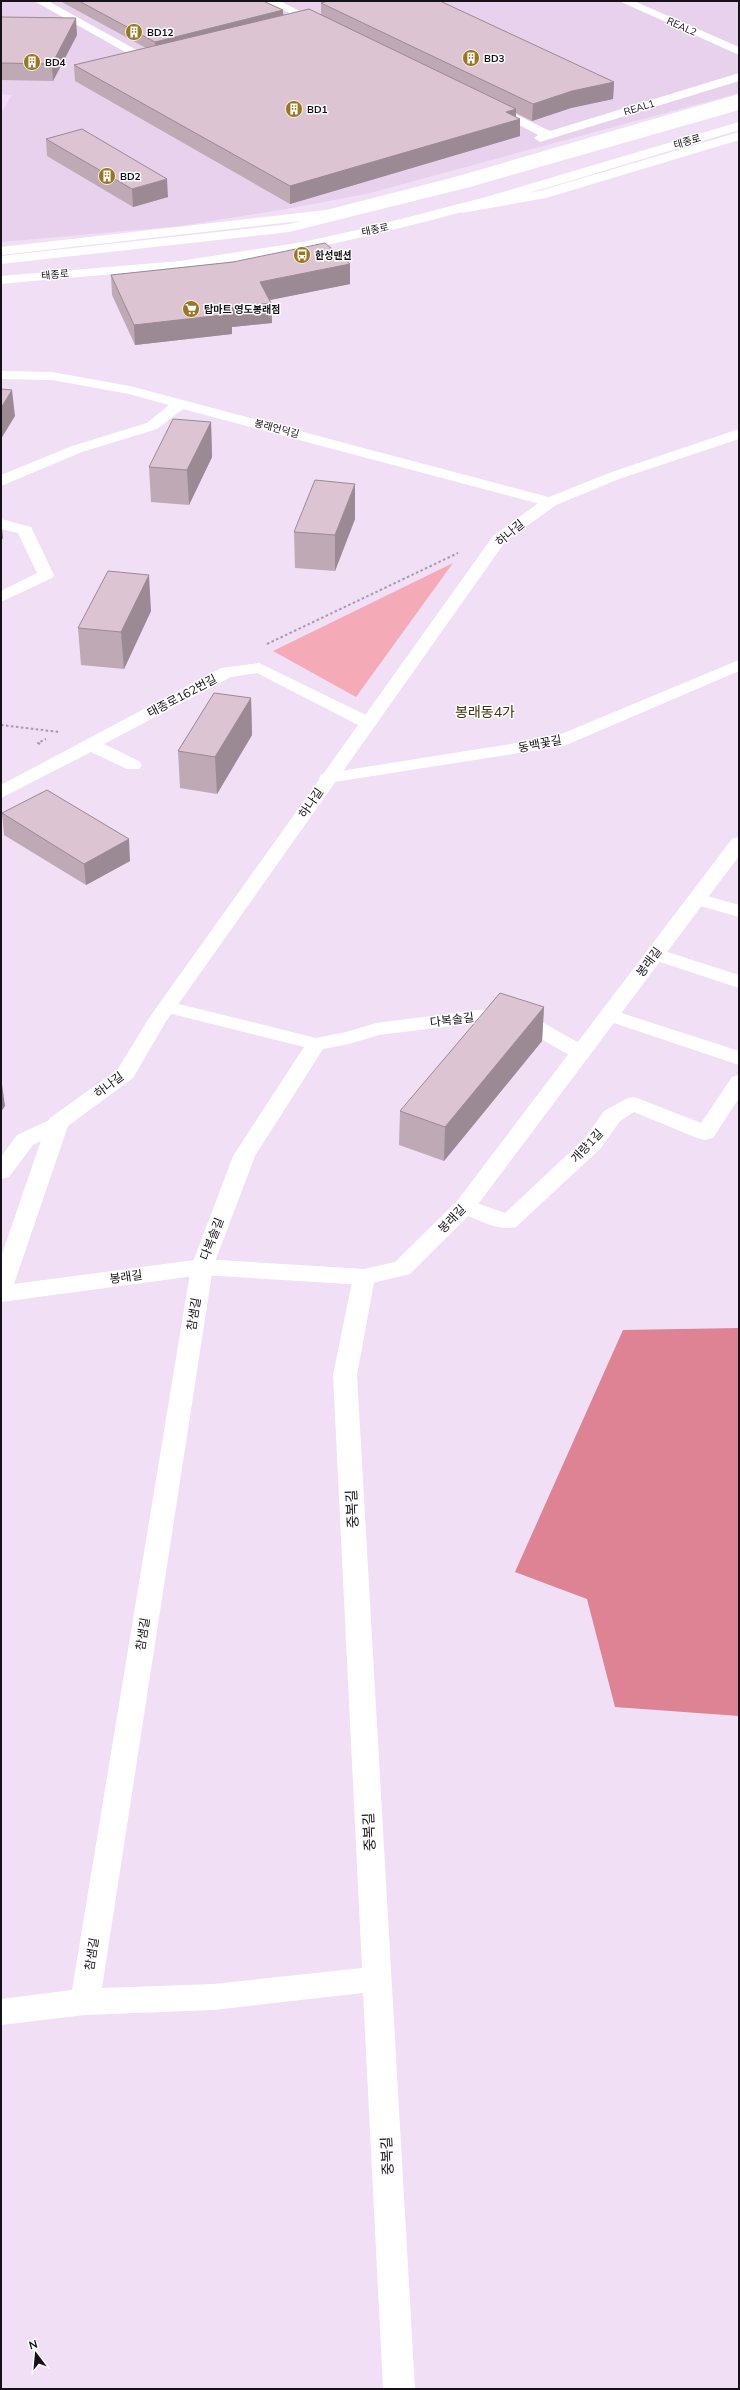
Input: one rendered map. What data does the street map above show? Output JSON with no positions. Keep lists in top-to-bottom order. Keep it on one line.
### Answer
{"streets":{"main road":["REAL2","REAL1","태종로","봉래언덕길","하나길","태종로162번길","동백꽃길","봉래길","다복솔길","개량1길","참샘길","중복길"]},"crossings":[["봉래언덕길","하나길"],["하나길","태종로162번길"],["하나길","동백꽃길"],["하나길","다복솔길"],["봉래길","다복솔길"],["봉래길","개량1길"],["봉래길","참샘길"],["봉래길","중복길"],["다복솔길","참샘길"]],"districts":["봉래동4가"],"places":{"building":["BD12","BD3","BD4","BD1","BD2"],"bus stop":["한성맨션"],"supermarket":["탑마트 영도봉래점"]},"north":"top"}
